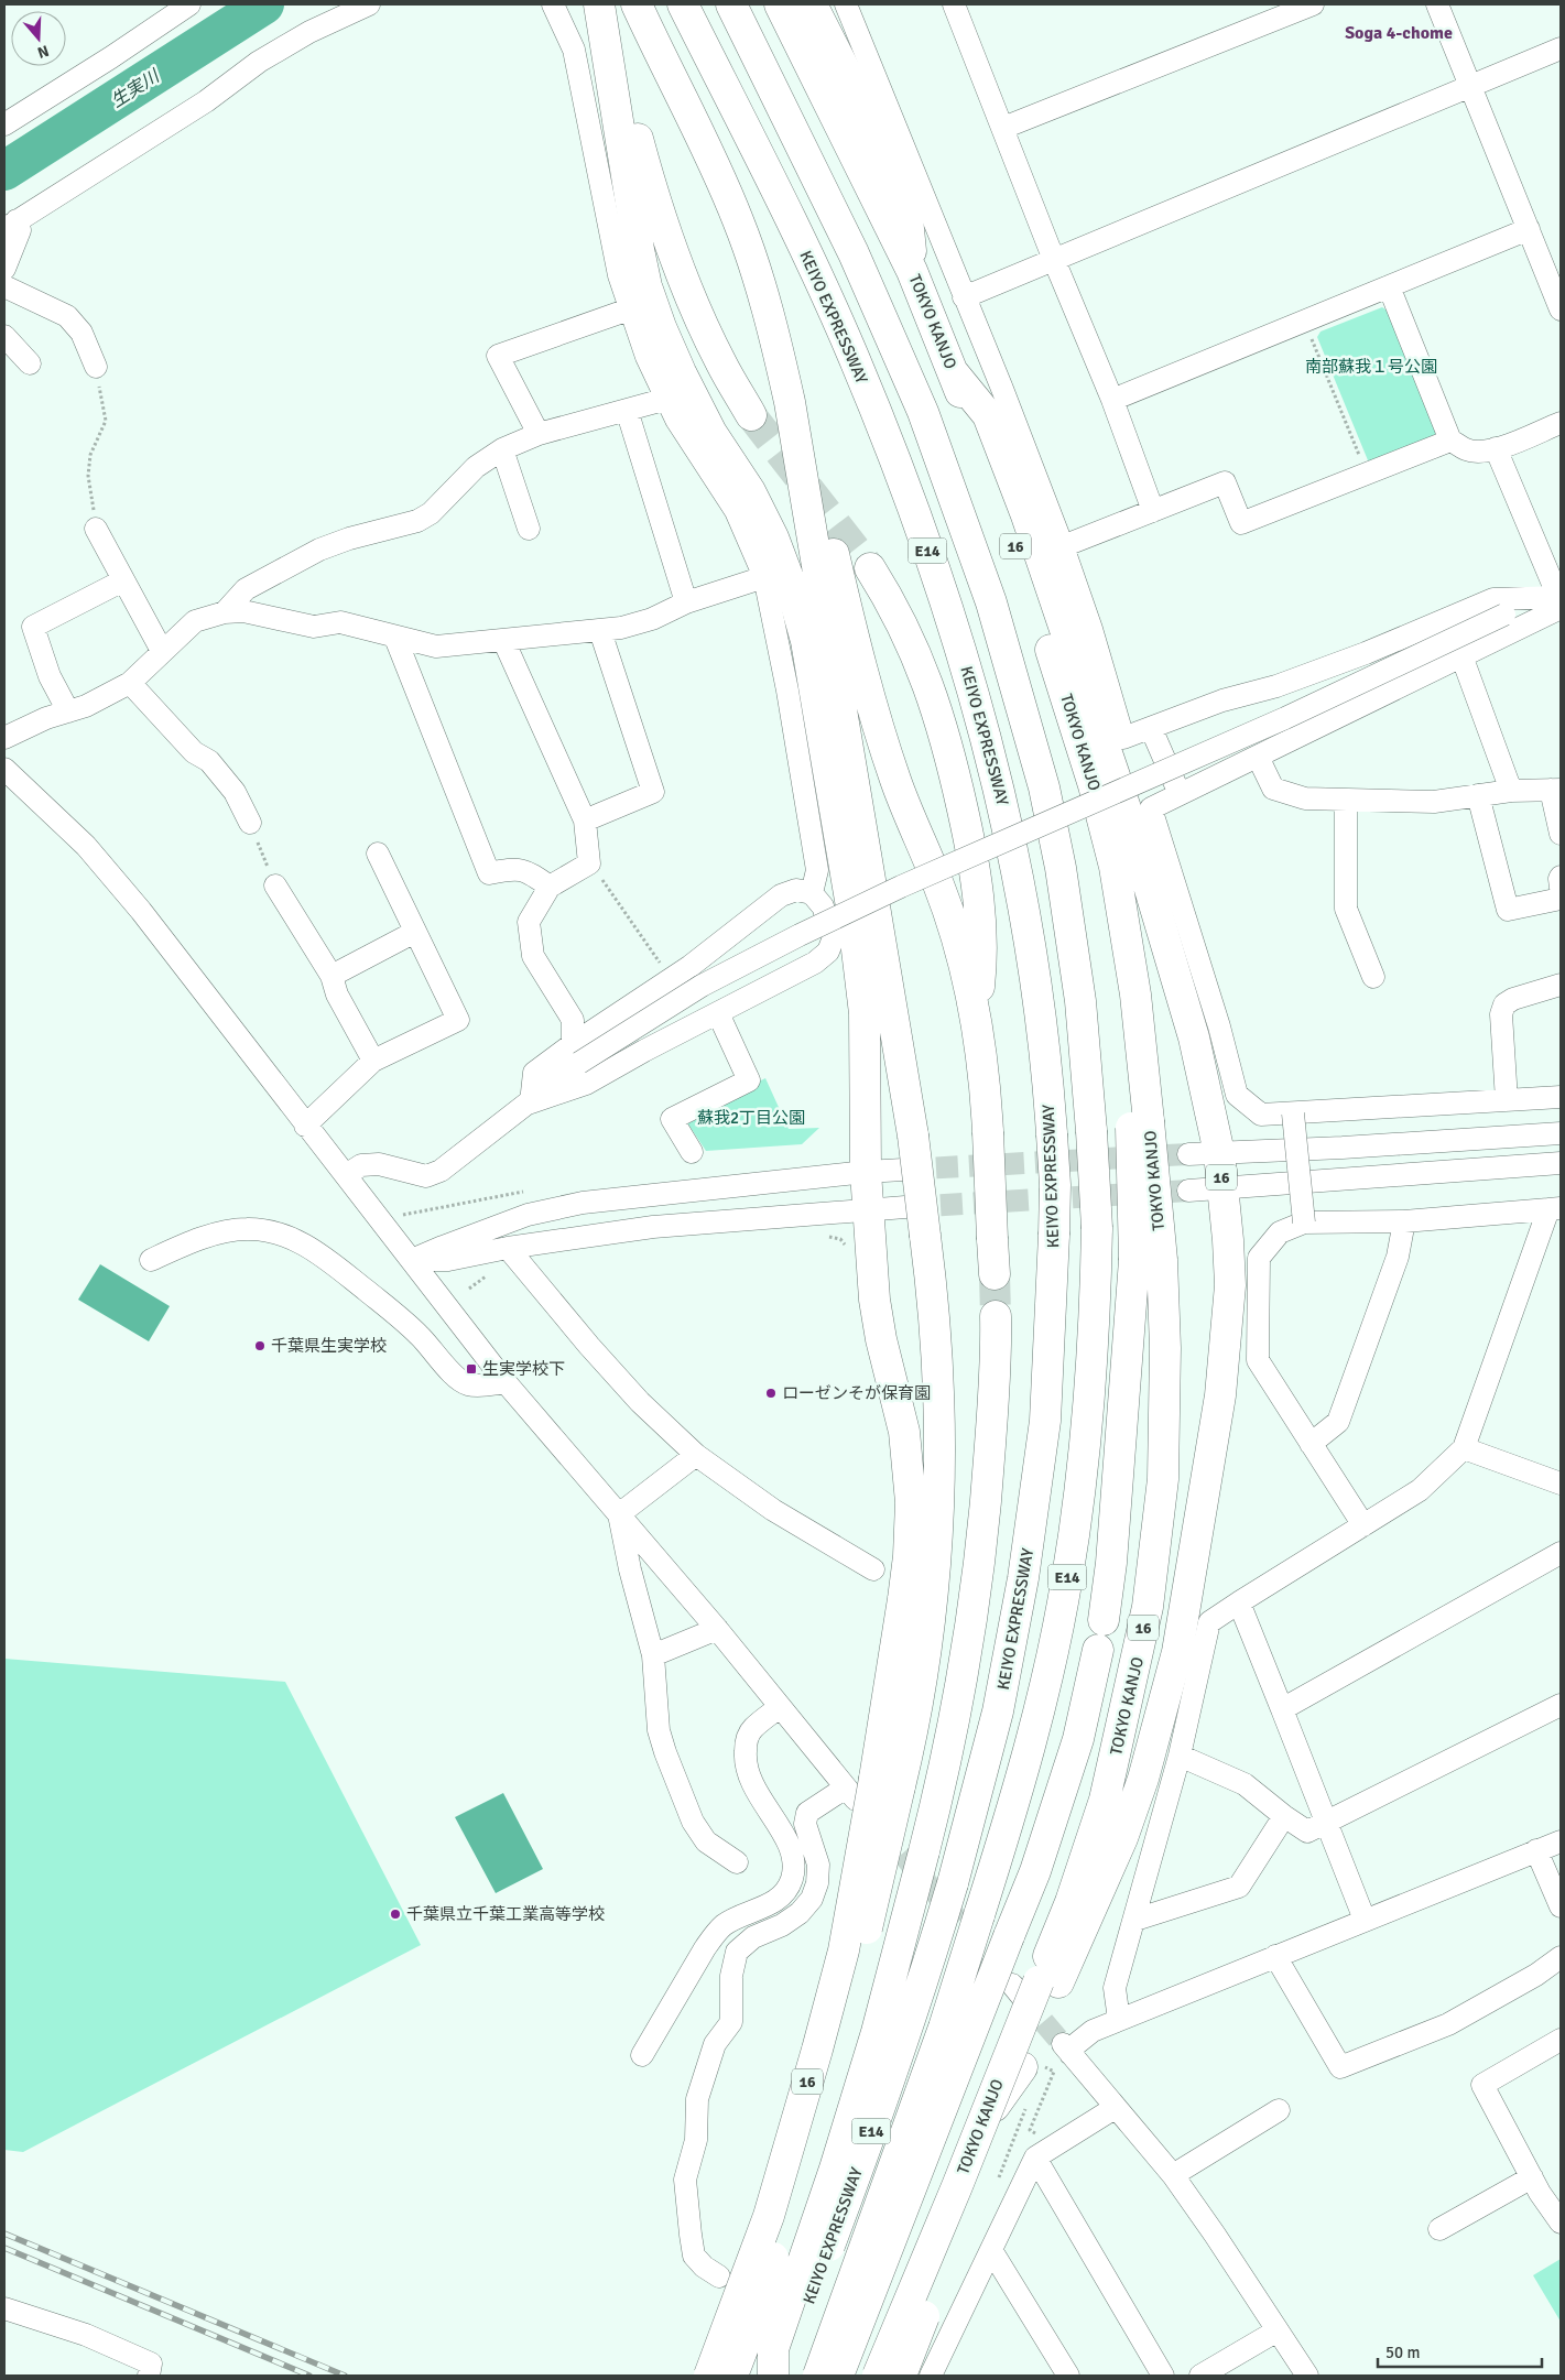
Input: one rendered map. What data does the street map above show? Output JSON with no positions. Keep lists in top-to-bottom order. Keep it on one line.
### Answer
{"streets":{"highway":["KEIYO EXPRESSWAY","TOKYO KANJO","16","E14"]},"crossings":[["TOKYO KANJO","16"]],"districts":["Soga 4-chome"],"water":["生実川"],"parks":["南部蘇我１号公園","蘇我2丁目公園"],"places":{"other":["千葉県生実学校","ローゼンそが保育園","千葉県立千葉工業高等学校"],"transit":["生実学校下"]},"scale_bar":"50 m","north":"bottom"}
